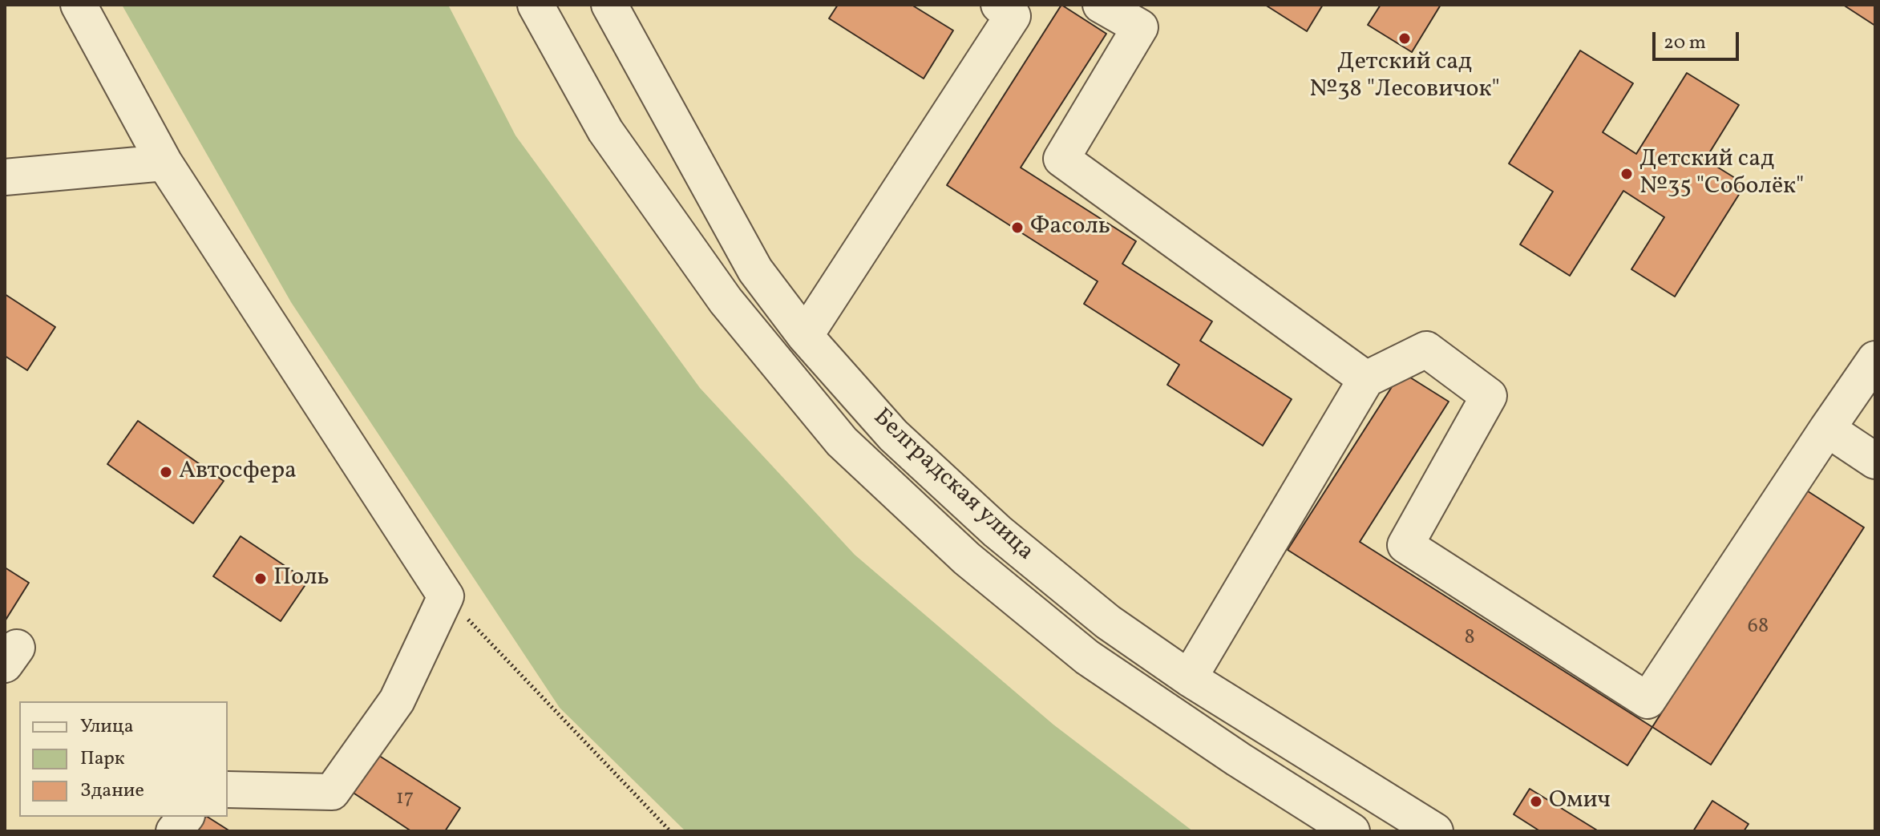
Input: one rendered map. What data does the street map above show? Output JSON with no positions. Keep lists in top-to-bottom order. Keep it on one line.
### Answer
{"streets":{"street":["Белградская улица"]},"places":["Детский сад №38 \"Лесовичок\"","Детский сад №35 \"Соболёк\"","Фасоль","Автосфера","Поль","Омич"],"house_numbers":["68","8","17"],"legend":["Улица","Парк","Здание"],"scale_bar":"20 m"}
